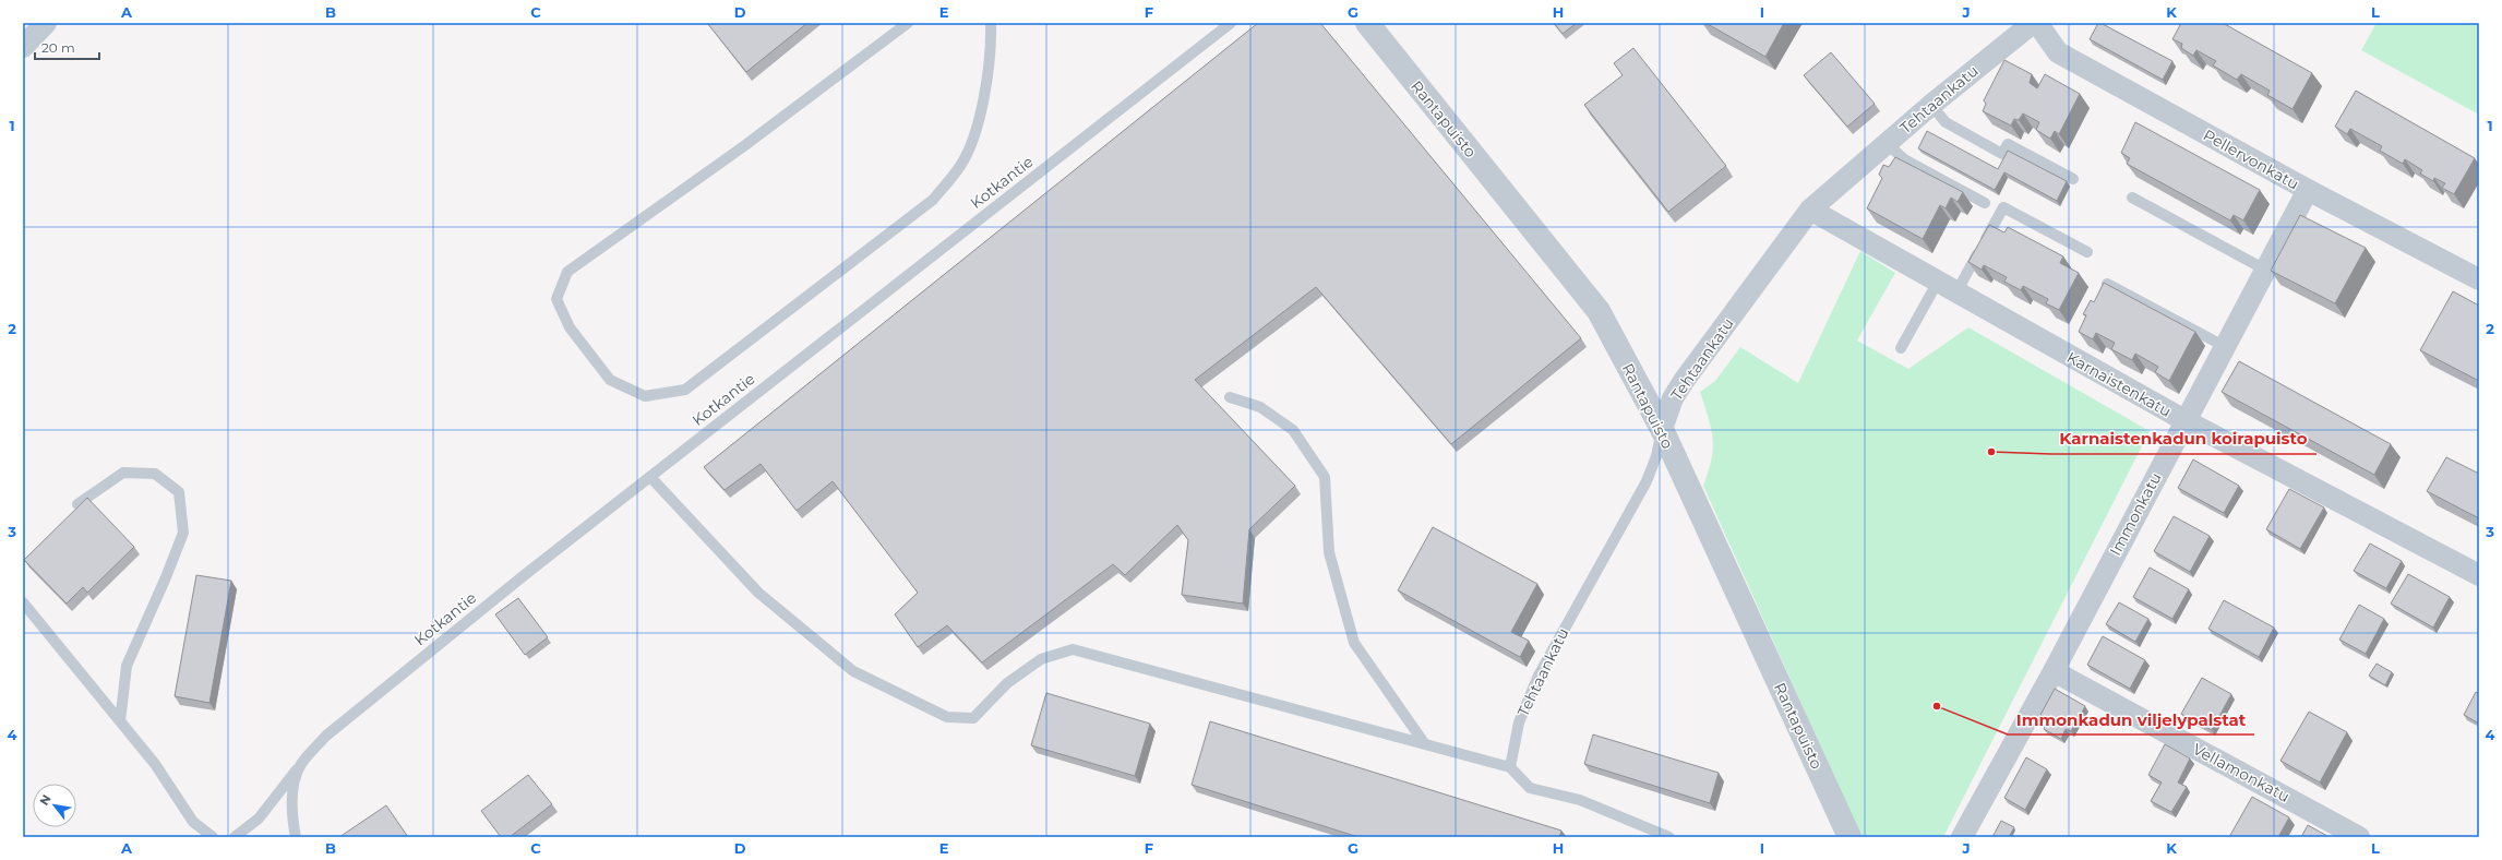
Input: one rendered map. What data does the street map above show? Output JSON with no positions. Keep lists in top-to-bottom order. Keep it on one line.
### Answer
{"streets":{"street":["Tehtaankatu","Rantapuisto","Pellervonkatu","Karnaistenkatu","Immonkatu","Vellamonkatu"],"lane":["Kotkantie"]},"crossings":[["Tehtaankatu","Rantapuisto"],["Tehtaankatu","Karnaistenkatu"],["Pellervonkatu","Immonkatu"],["Karnaistenkatu","Immonkatu"],["Immonkatu","Vellamonkatu"]],"places":["Karnaistenkadun koirapuisto","Immonkadun viljelypalstat"],"scale_bar":"20 m","north":"top left","grid":{"columns":["A","B","C","D","E","F","G","H","I","J","K","L"],"rows":["1","2","3","4"]}}
